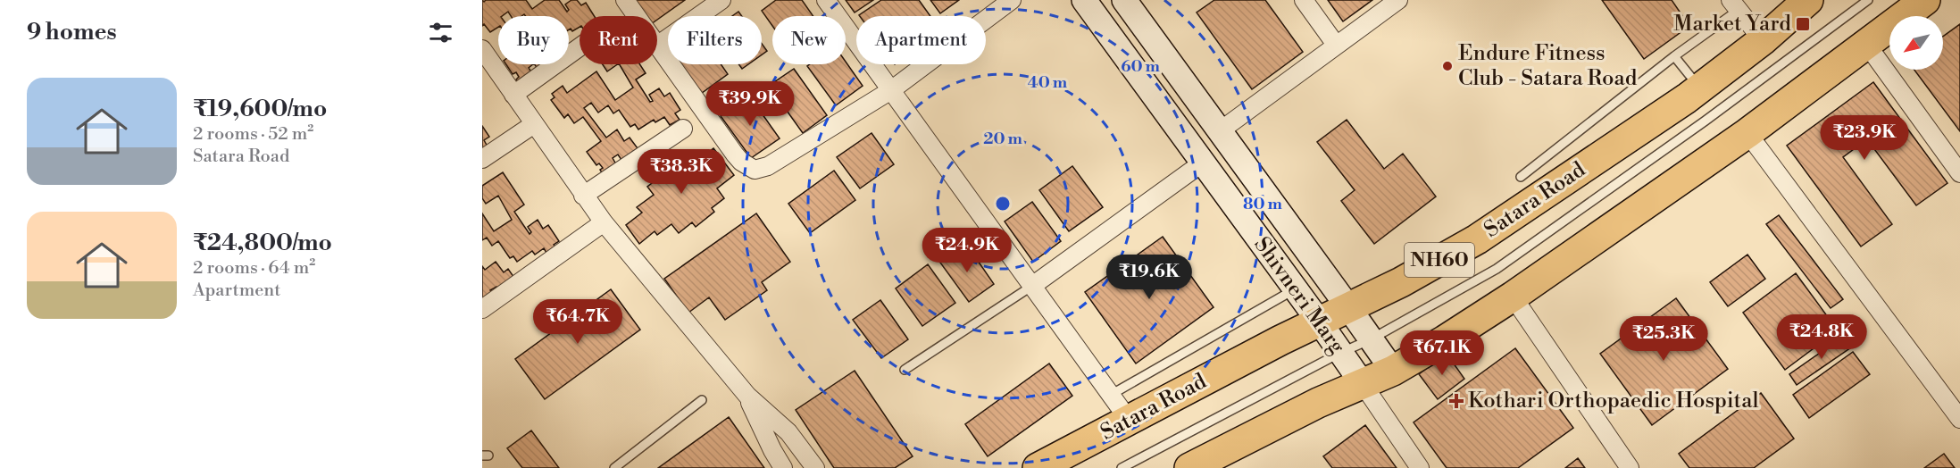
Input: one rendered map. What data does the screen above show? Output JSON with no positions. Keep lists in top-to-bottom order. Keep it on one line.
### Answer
{"streets":{"highway":["Satara Road","NH60"],"main road":["Shivneri Marg"]},"crossings":[["Satara Road","Shivneri Marg"]],"places":{"transit":["Market Yard"],"other":["Endure Fitness Club - Satara Road"],"health":["Kothari Orthopaedic Hospital"]},"north":"bottom left","page":{"heading":"9 homes","chip":["Buy","Rent","Filters","New","Apartment"],"list":[{"name":"₹19,600/mo","note":"2 rooms · 52 m² · Satara Road"},{"name":"₹24,800/mo","note":"2 rooms · 64 m² · Apartment"}],"price":["₹39.9K","₹23.9K","₹38.3K","₹24.9K","₹19.6K","₹64.7K","₹24.8K","₹25.3K","₹67.1K"]},"rings":["60 m","40 m","20 m","80 m"]}
